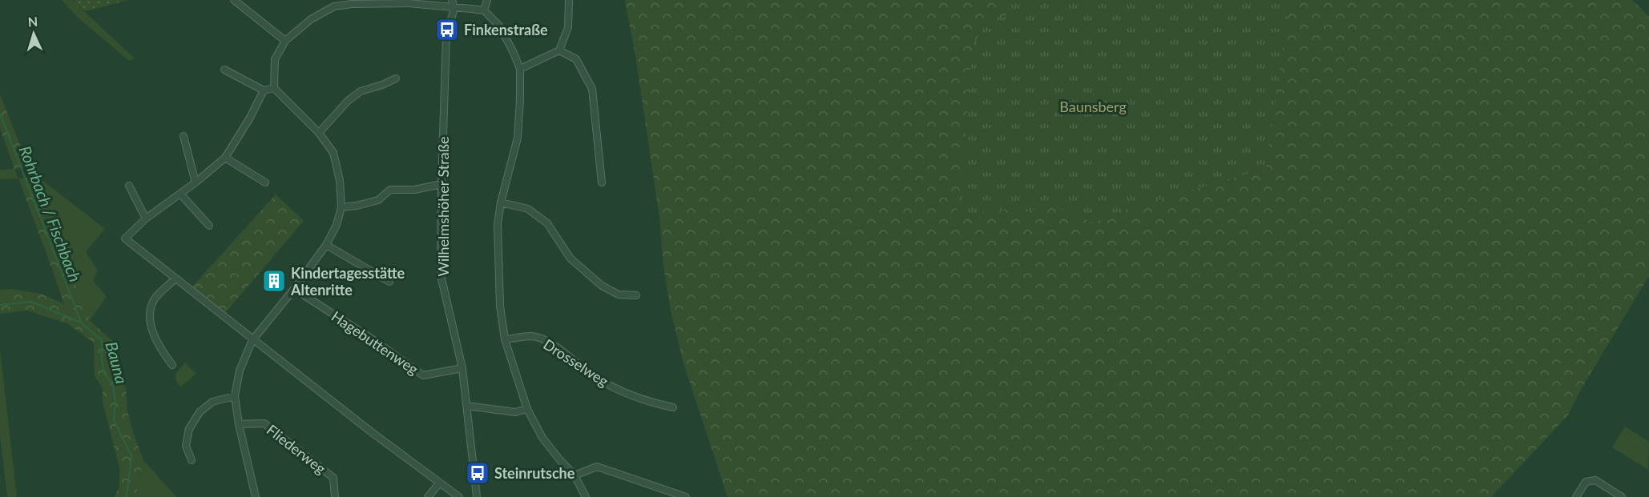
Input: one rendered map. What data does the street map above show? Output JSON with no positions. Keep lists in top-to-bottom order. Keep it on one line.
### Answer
{"streets":{"street":["Wilhelmshöher Straße","Hagebuttenweg","Drosselweg","Fliederweg"]},"crossings":[["Wilhelmshöher Straße","Hagebuttenweg"]],"water":["Rohrbach / Fischbach","Bauna"],"parks":["Baunsberg"],"places":{"bus stop":["Finkenstraße","Steinrutsche"],"building":["Kindertagesstätte Altenritte"]},"north":"top"}
